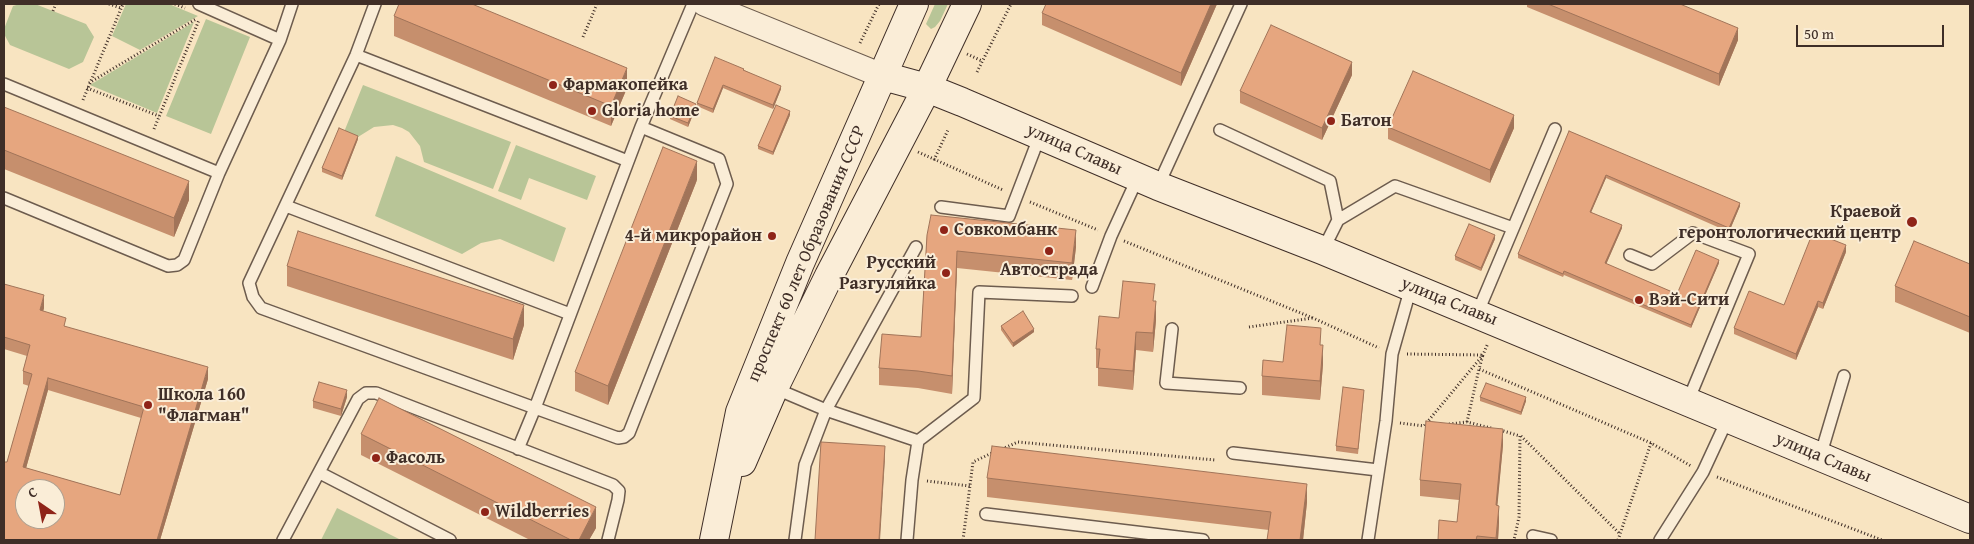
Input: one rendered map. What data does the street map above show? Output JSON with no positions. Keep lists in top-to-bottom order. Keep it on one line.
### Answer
{"streets":{"main road":["улица Славы","проспект 60 лет Образования СССР"]},"crossings":[["улица Славы","проспект 60 лет Образования СССР"]],"places":["Фармакопейка","Gloria home","Батон","Краевой геронтологический центр","Совкомбанк","4-й микрорайон","Автострада","Русский Разгуляйка","Вэй-Сити","Школа 160 \"Флагман\"","Фасоль","Wildberries"],"scale_bar":"50 m","north":"top left"}
